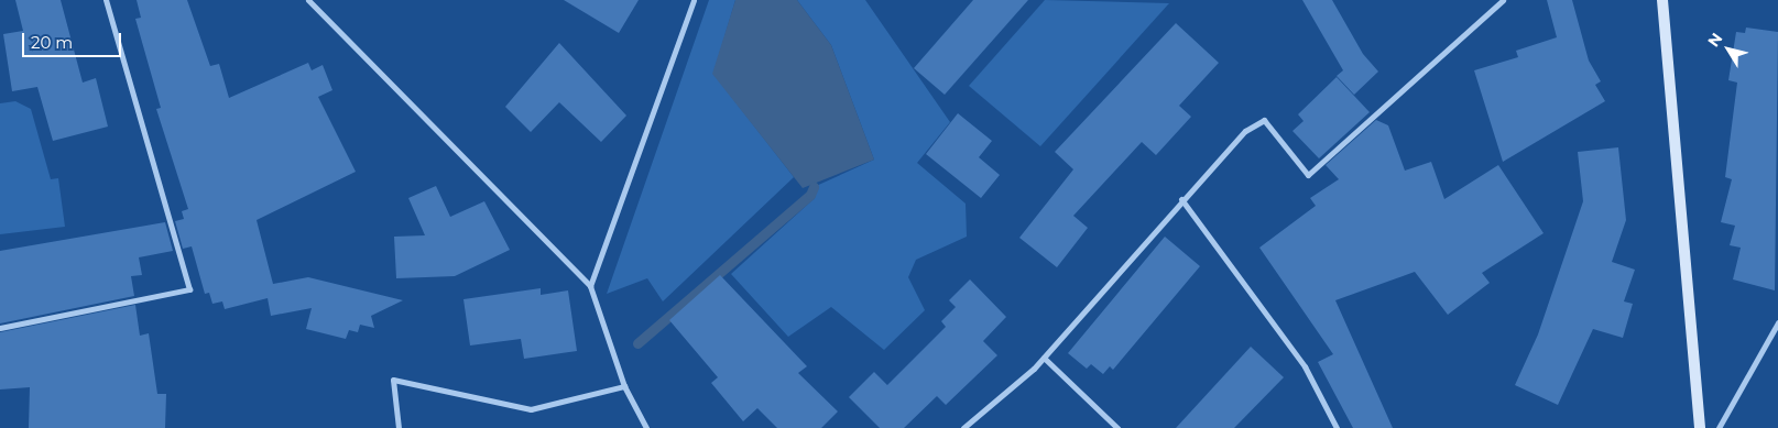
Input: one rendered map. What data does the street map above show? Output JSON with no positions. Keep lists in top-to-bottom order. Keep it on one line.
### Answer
{"scale_bar":"20 m","north":"top left"}
